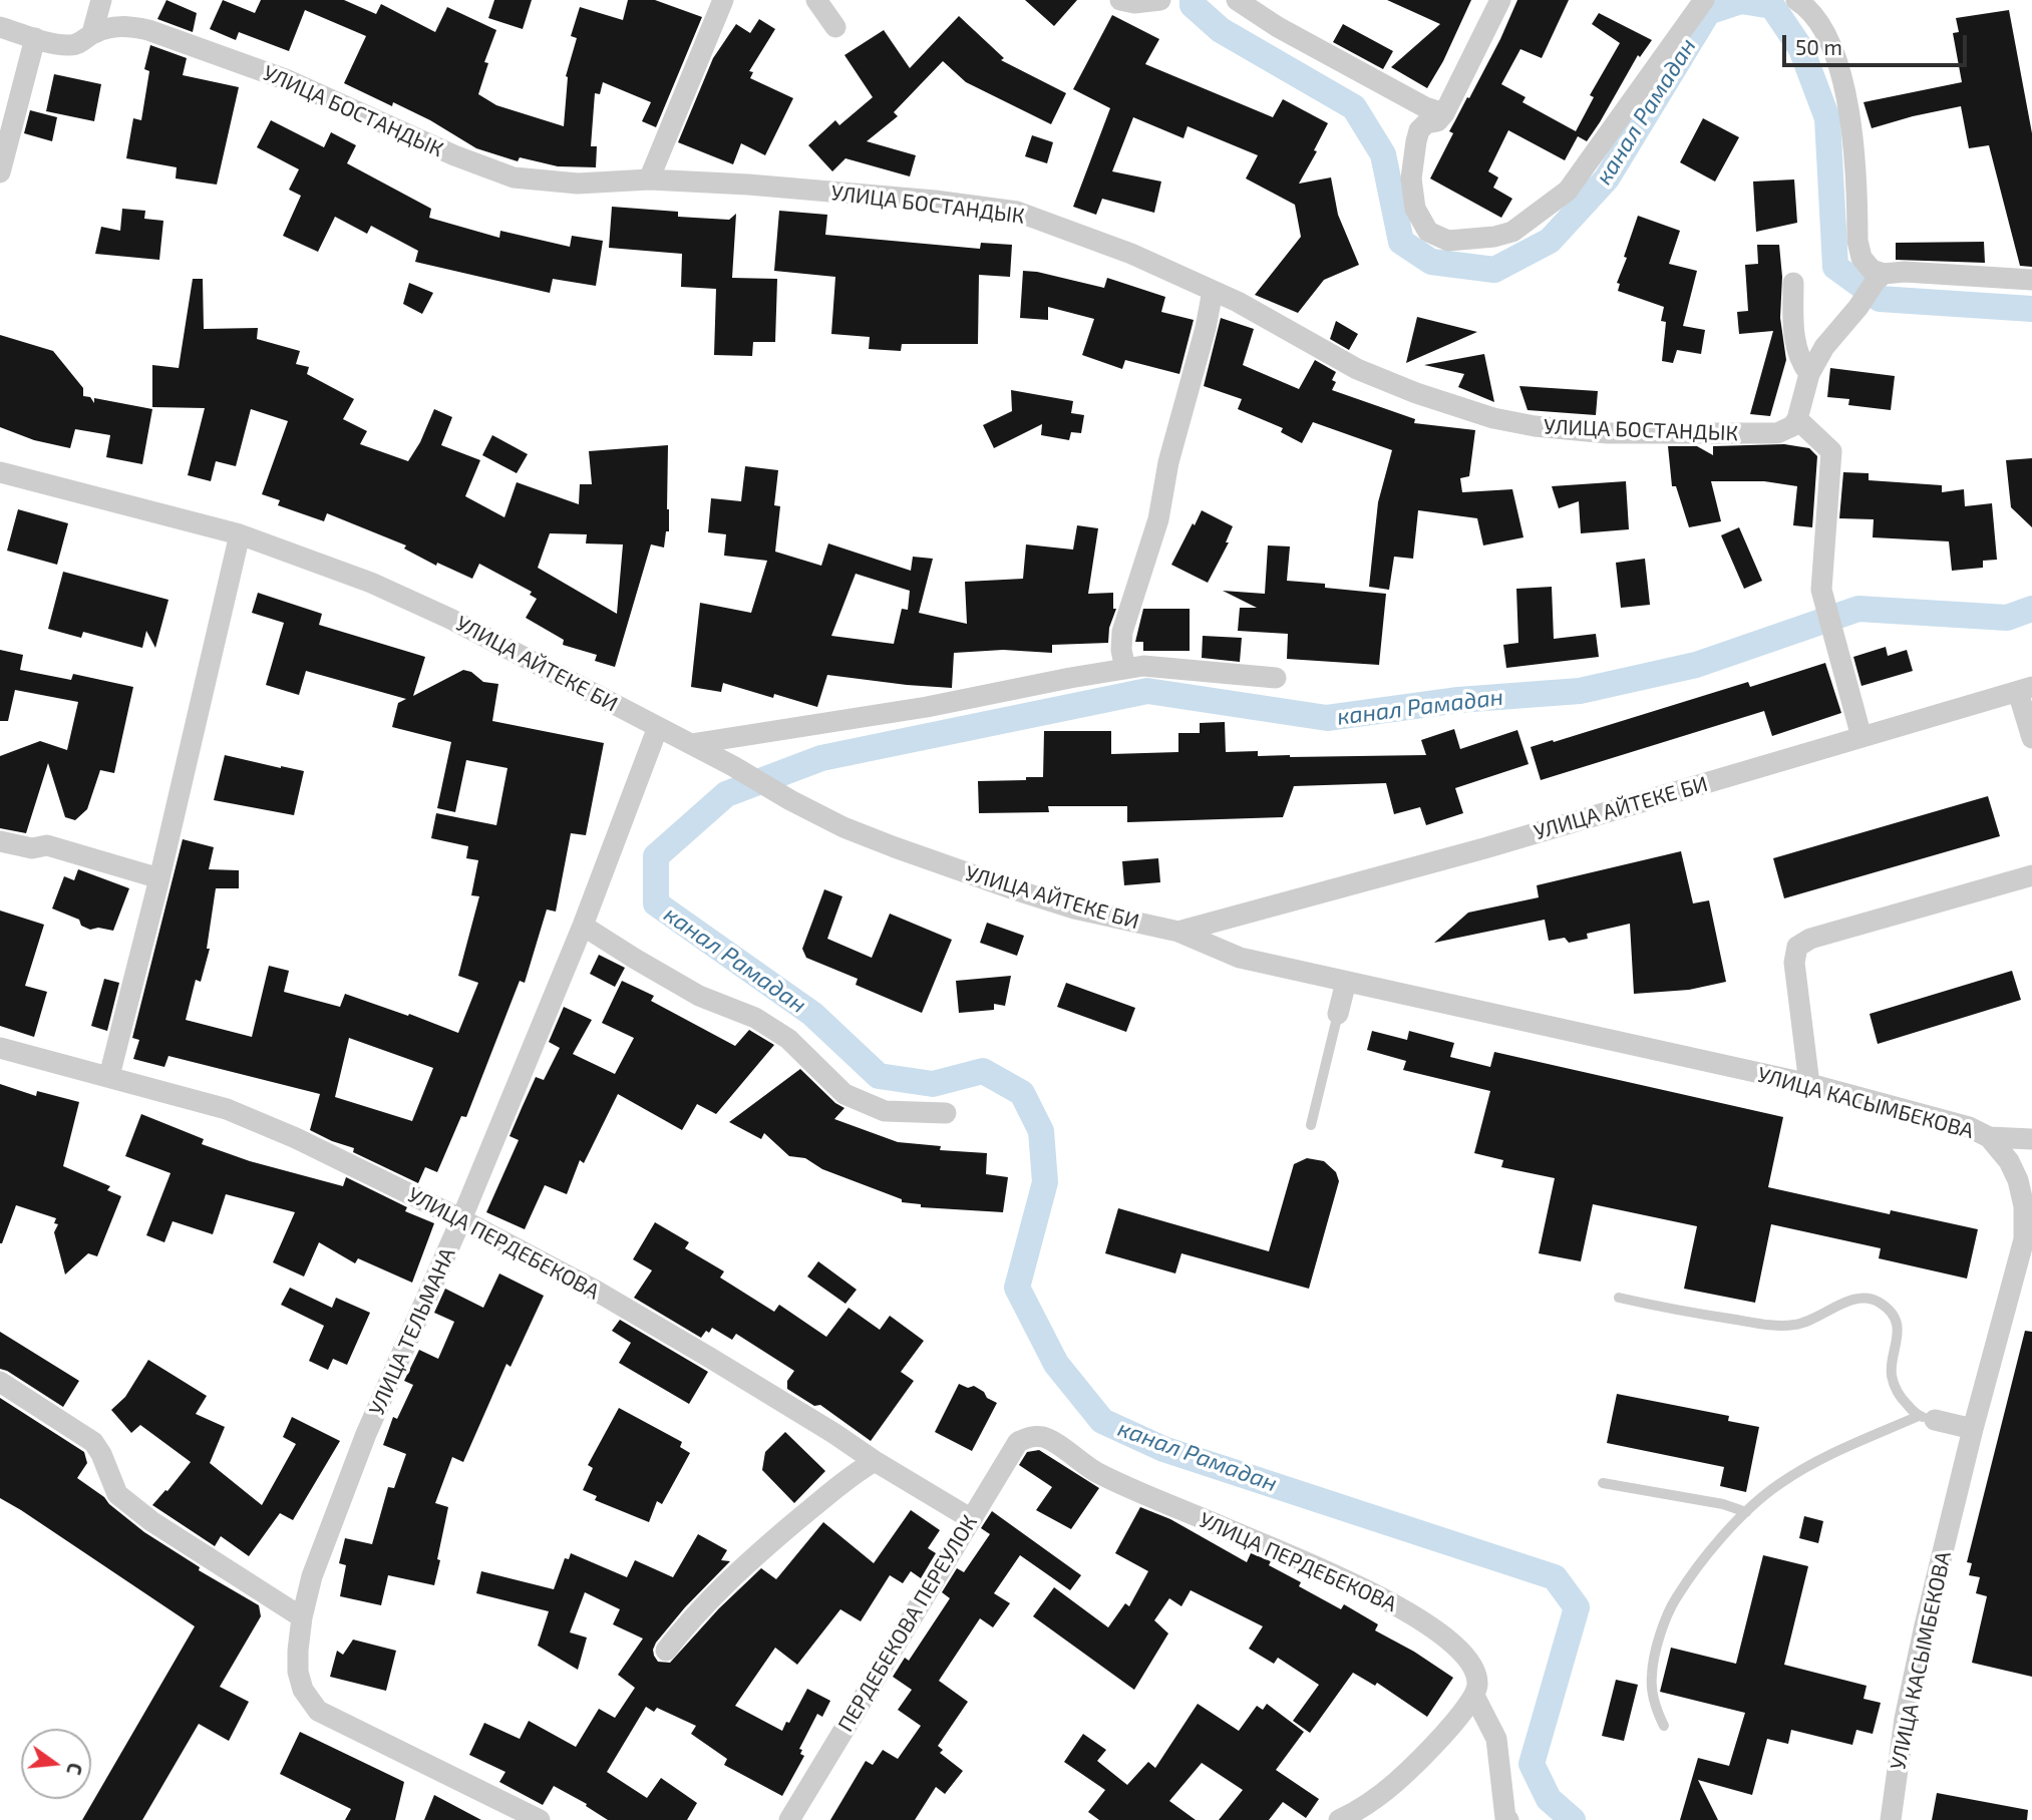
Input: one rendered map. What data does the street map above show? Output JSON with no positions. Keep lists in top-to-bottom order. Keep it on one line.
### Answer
{"streets":{"street":["УЛИЦА БОСТАНДЫК","УЛИЦА АЙТЕКЕ БИ","УЛИЦА КАСЫМБЕКОВА","УЛИЦА ПЕРДЕБЕКОВА","УЛИЦА ТЕЛЬМАНА","ПЕРДЕБЕКОВА ПЕРЕУЛОК"]},"crossings":[["УЛИЦА АЙТЕКЕ БИ","УЛИЦА КАСЫМБЕКОВА"],["УЛИЦА АЙТЕКЕ БИ","УЛИЦА ТЕЛЬМАНА"],["УЛИЦА ПЕРДЕБЕКОВА","УЛИЦА ТЕЛЬМАНА"],["УЛИЦА ПЕРДЕБЕКОВА","ПЕРДЕБЕКОВА ПЕРЕУЛОК"]],"water":["канал Рамадан"],"scale_bar":"50 m","north":"right"}
